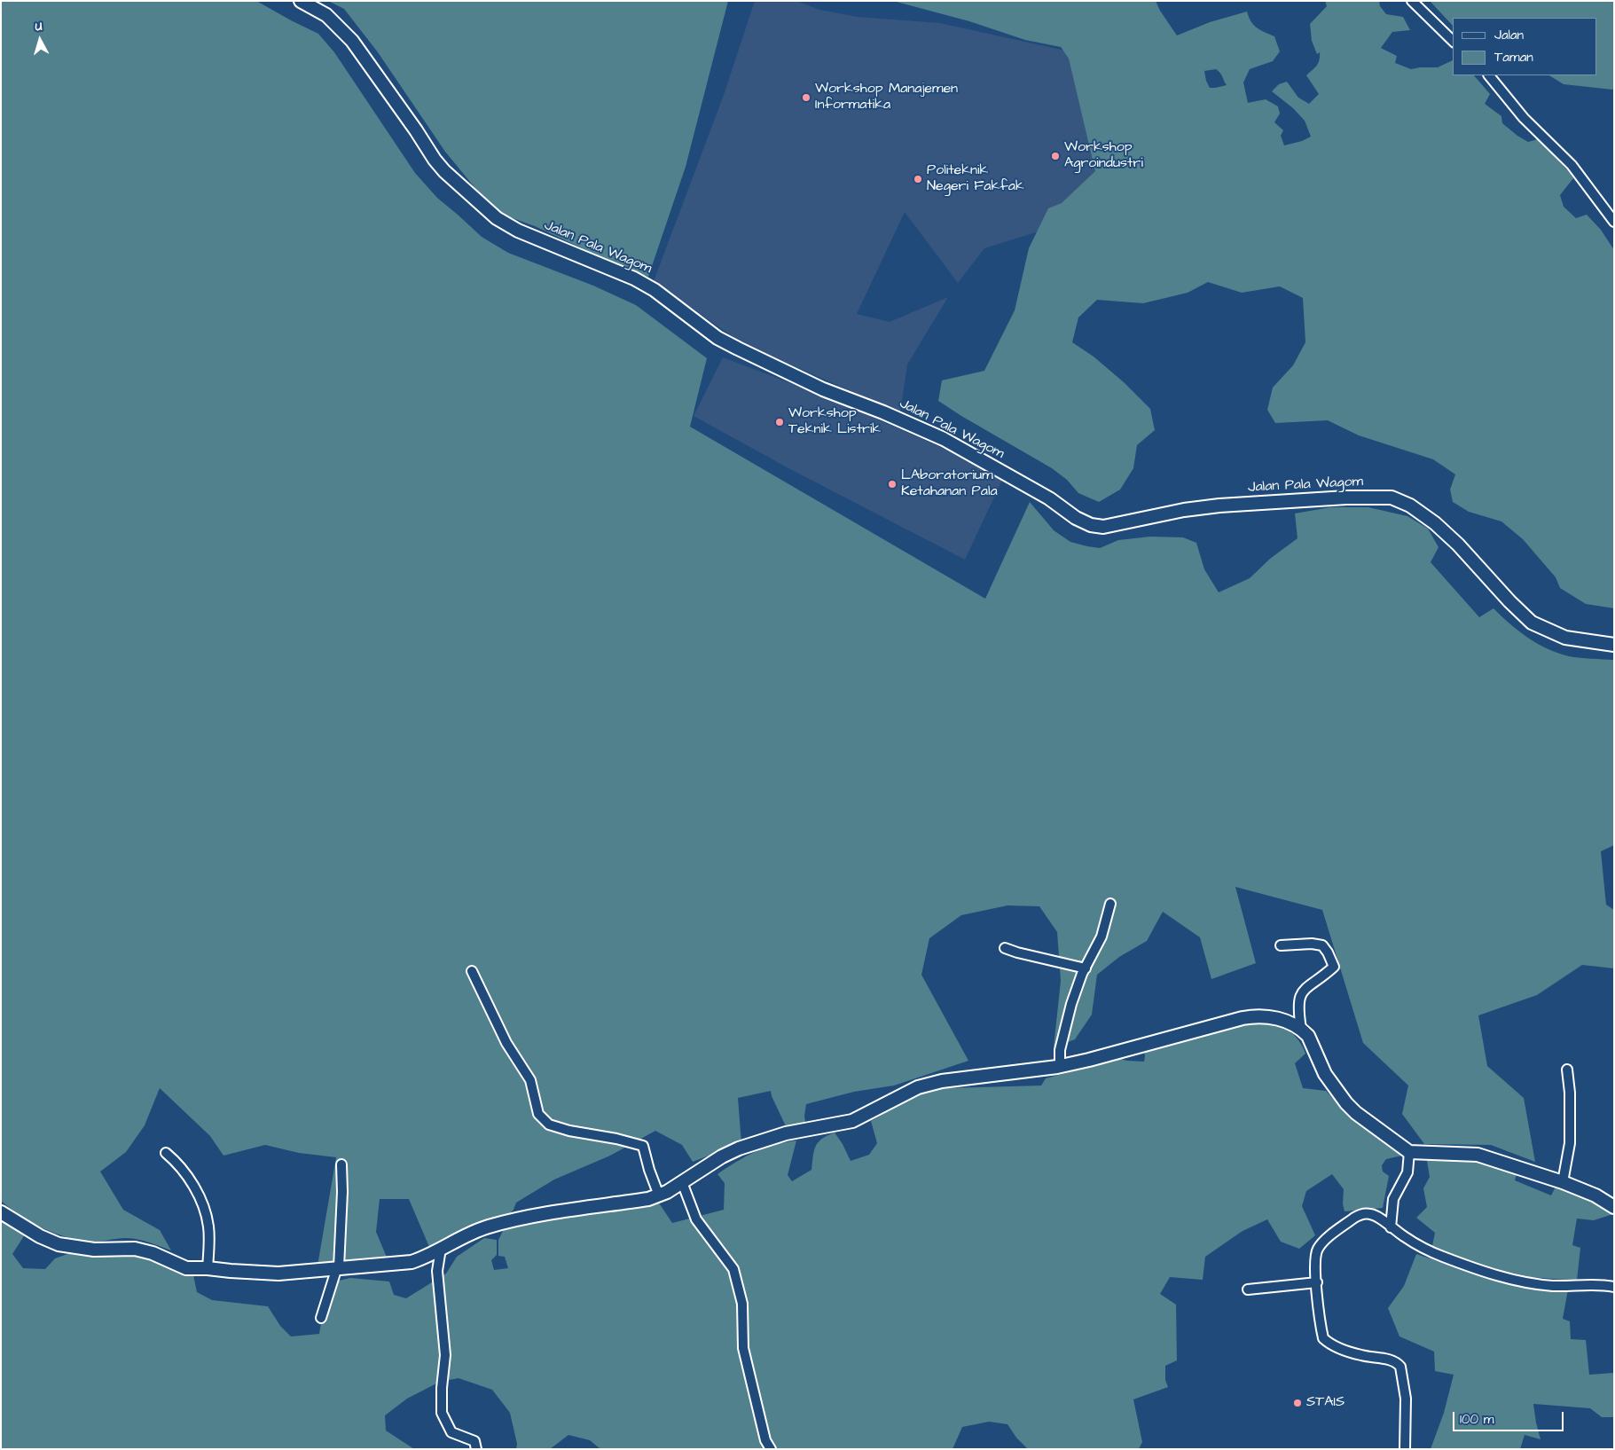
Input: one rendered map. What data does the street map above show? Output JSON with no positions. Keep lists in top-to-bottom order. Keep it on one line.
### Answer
{"streets":{"main road":["Jalan Pala Wagom"]},"places":["Workshop Manajemen Informatika","Workshop Agroindustri","Politeknik Negeri Fakfak","Workshop Teknik Listrik","LAboratorium Ketahanan Pala","STAIS"],"legend":["Jalan","Taman"],"scale_bar":"100 m","north":"top"}
